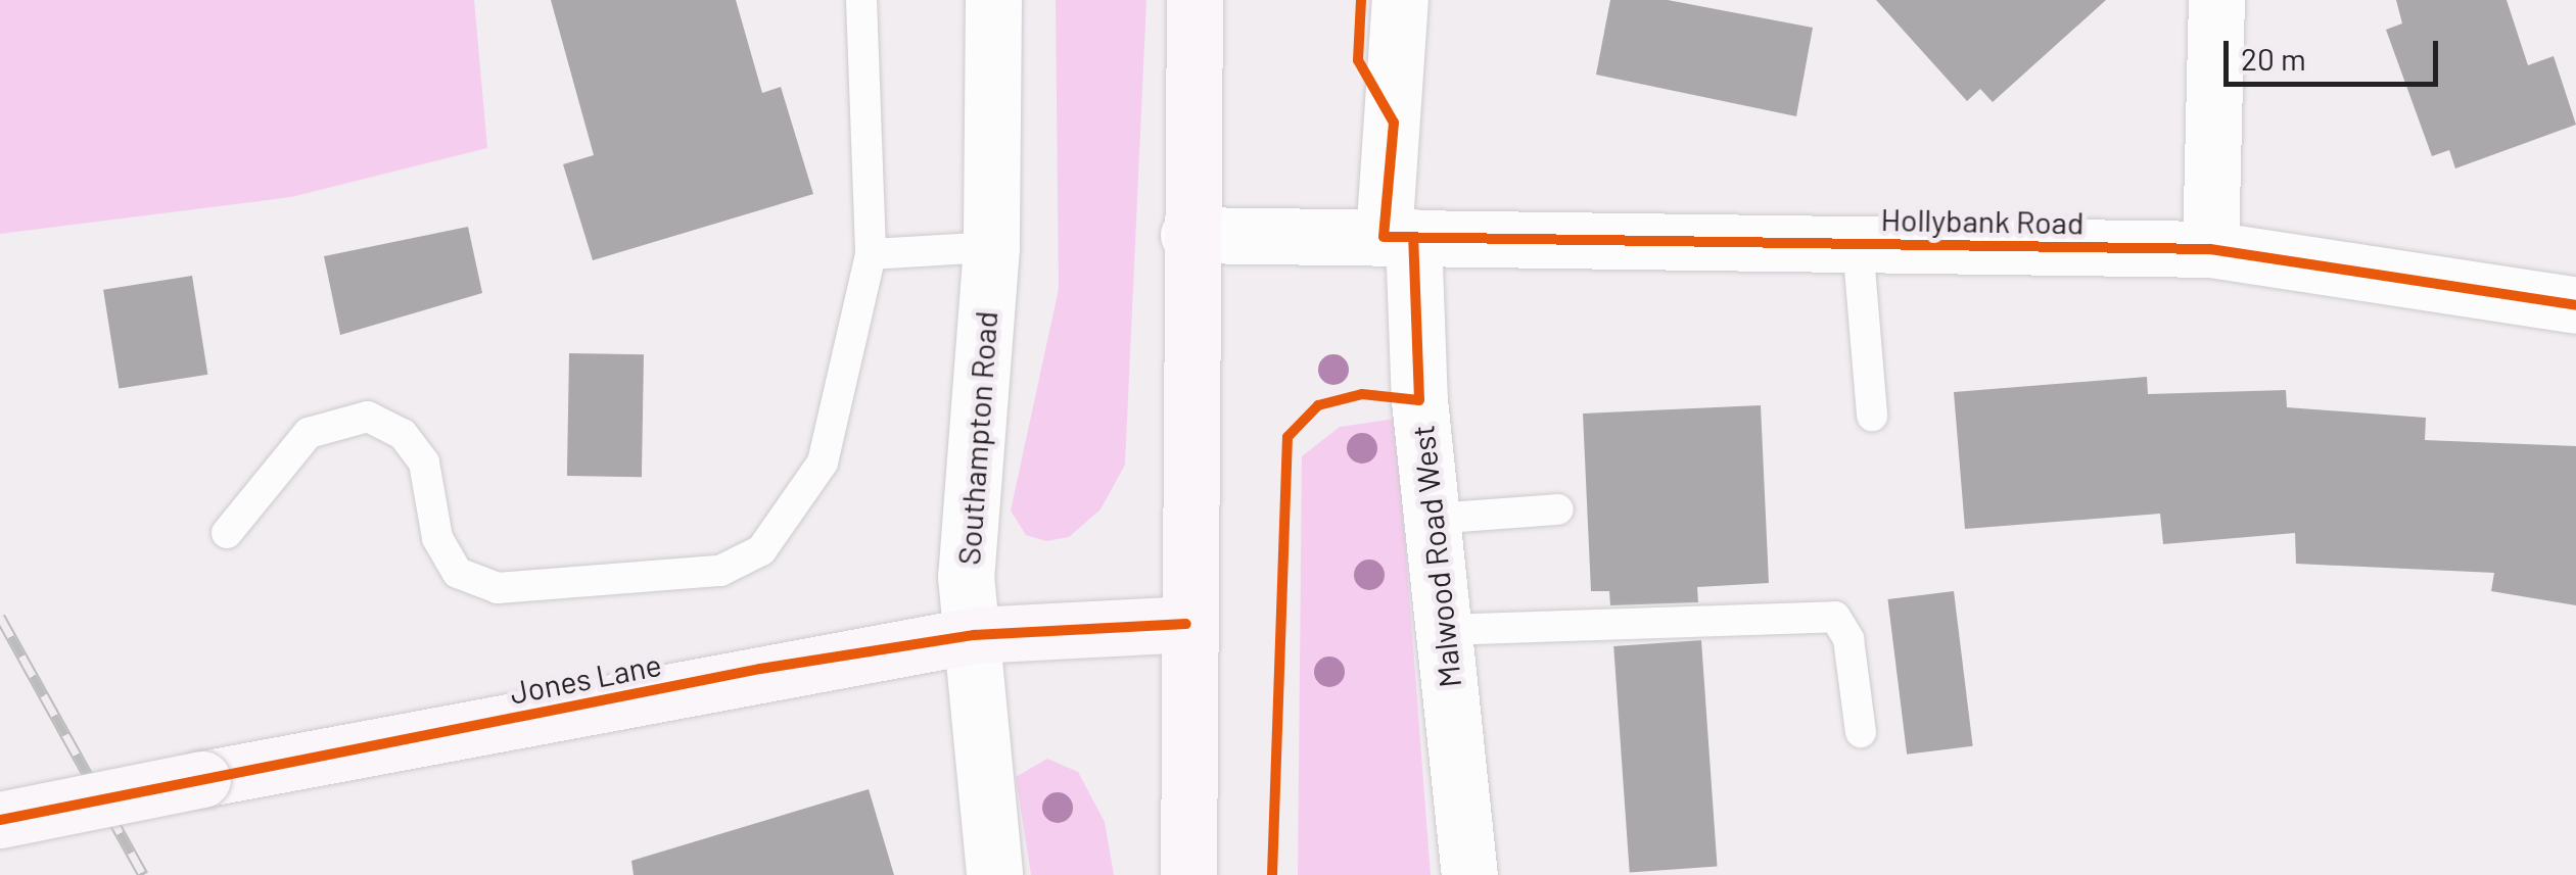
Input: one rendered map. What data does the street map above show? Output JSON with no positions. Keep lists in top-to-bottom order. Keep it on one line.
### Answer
{"streets":{"street":["Hollybank Road","Southampton Road","Malwood Road West","Jones Lane"]},"crossings":[["Hollybank Road","Malwood Road West"],["Southampton Road","Jones Lane"]],"scale_bar":"20 m"}
